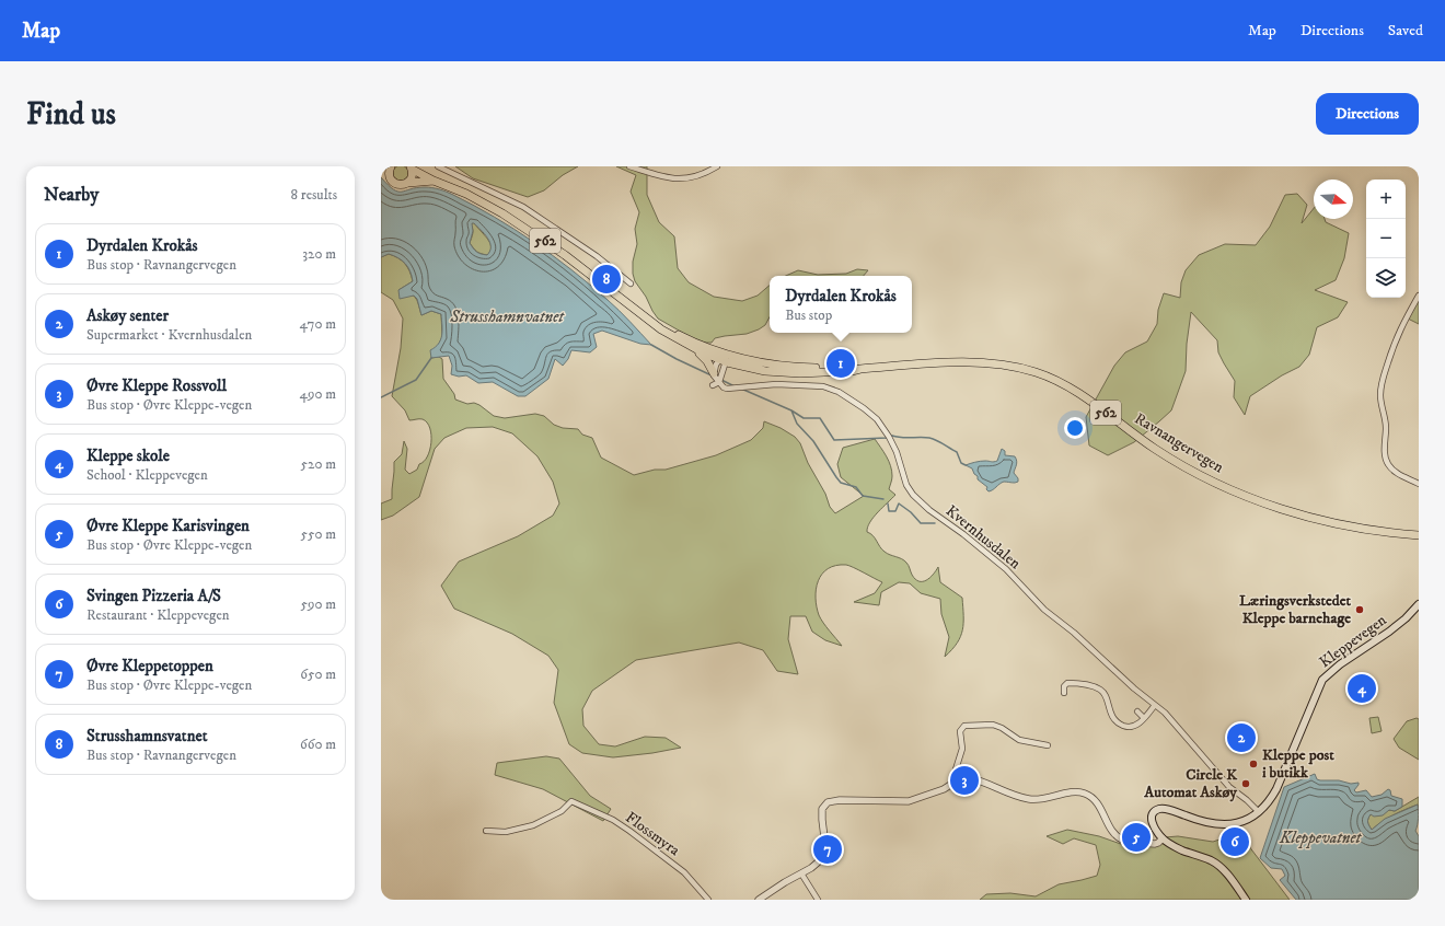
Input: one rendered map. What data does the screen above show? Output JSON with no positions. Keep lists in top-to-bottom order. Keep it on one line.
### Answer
{"streets":{"main road":["562","Ravnangervegen","Kleppevegen"],"street":["Kvernhusdalen","Flossmyra"]},"crossings":[["562","Ravnangervegen"],["Kvernhusdalen","Kleppevegen"]],"water":["Strusshamnvatnet","Kleppevatnet"],"places":["Læringsverkstedet Kleppe barnehage","Kleppe post i butikk","Circle K Automat Askøy"],"north":"right","page":{"header":"Map","nav":["Map","Directions","Saved"],"buttons":"Directions","title":"Find us","heading":["Nearby","8 results"],"map_buttons":["+","−"],"list":[{"mark":"1","name":"Dyrdalen Krokås","note":"Bus stop · Ravnangervegen","value":"320 m"},{"mark":"2","name":"Askøy senter","note":"Supermarket · Kvernhusdalen","value":"470 m"},{"mark":"3","name":"Øvre Kleppe Rossvoll","note":"Bus stop · Øvre Kleppe-vegen","value":"490 m"},{"mark":"4","name":"Kleppe skole","note":"School · Kleppevegen","value":"520 m"},{"mark":"5","name":"Øvre Kleppe Karisvingen","note":"Bus stop · Øvre Kleppe-vegen","value":"550 m"},{"mark":"6","name":"Svingen Pizzeria A/S","note":"Restaurant · Kleppevegen","value":"590 m"},{"mark":"7","name":"Øvre Kleppetoppen","note":"Bus stop · Øvre Kleppe-vegen","value":"650 m"},{"mark":"8","name":"Strusshamnsvatnet","note":"Bus stop · Ravnangervegen","value":"660 m"}],"pins":["8","1","4","2","3","5","6","7"],"popup":["Dyrdalen Krokås","Bus stop"]}}
